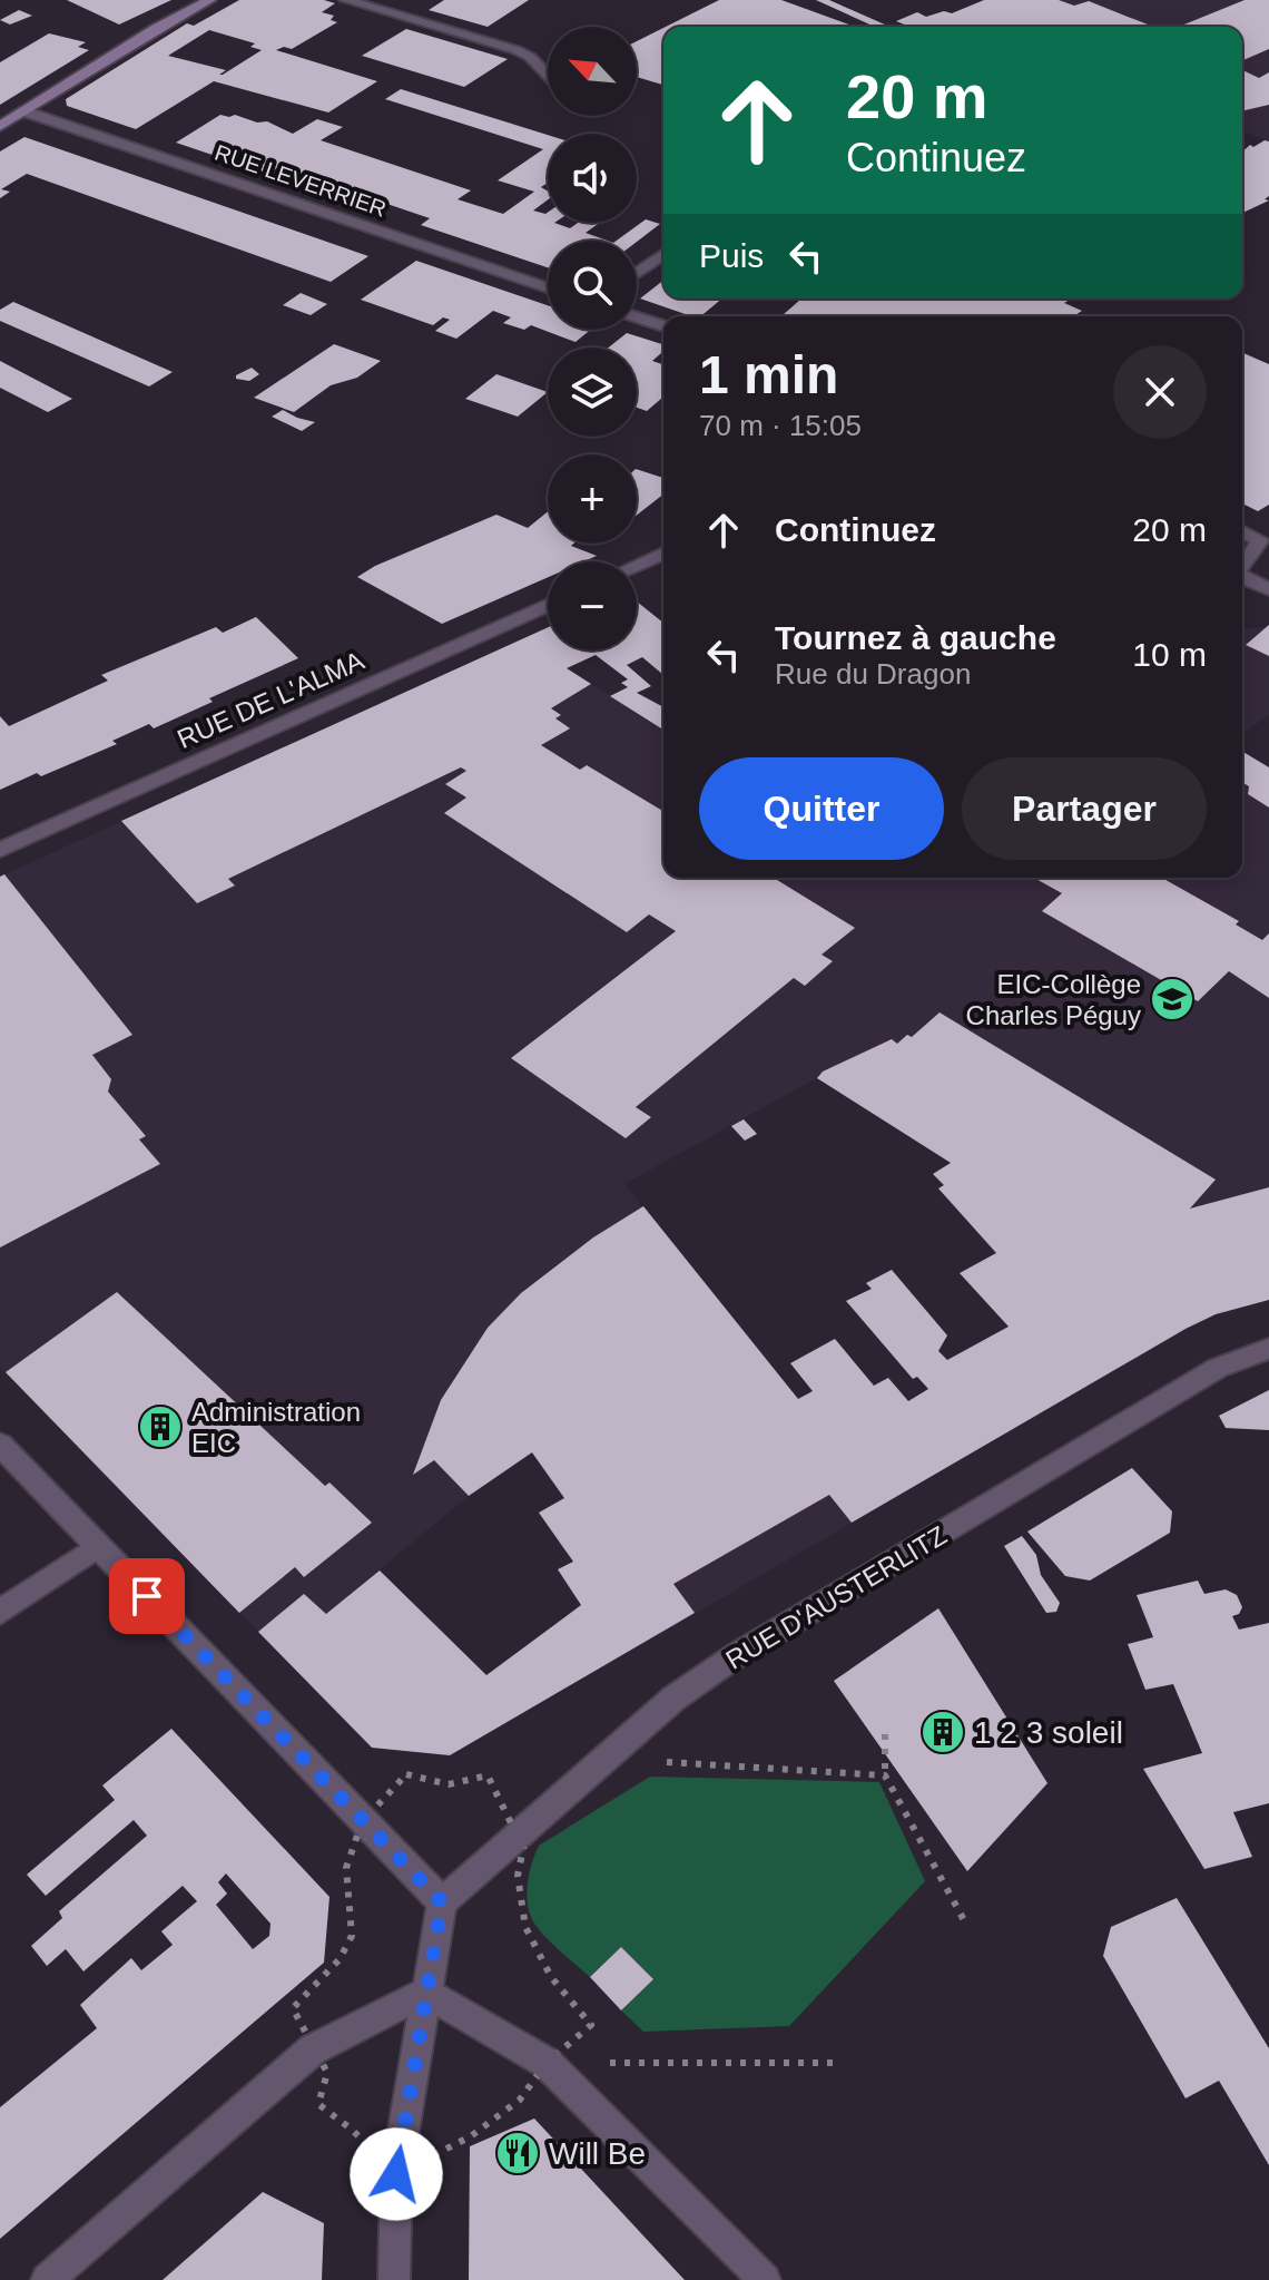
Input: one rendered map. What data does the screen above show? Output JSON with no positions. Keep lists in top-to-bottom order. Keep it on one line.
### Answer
{"streets":{"street":["RUE LEVERRIER","RUE DE L'ALMA","RUE D'AUSTERLITZ"]},"places":{"school or university":["EIC-Collège Charles Péguy"],"building":["Administration EIC","1 2 3 soleil"],"restaurant":["Will Be"]},"north":"top left","page":{"map_buttons":["+","−"],"turn":["20 m","Continuez"],"then":"Puis","heading":["1 min","70 m · 15:05"],"list":[{"name":"Continuez","value":"20 m"},{"name":"Tournez à gauche","note":"Rue du Dragon","value":"10 m"}],"buttons":["Quitter","Partager"]}}
